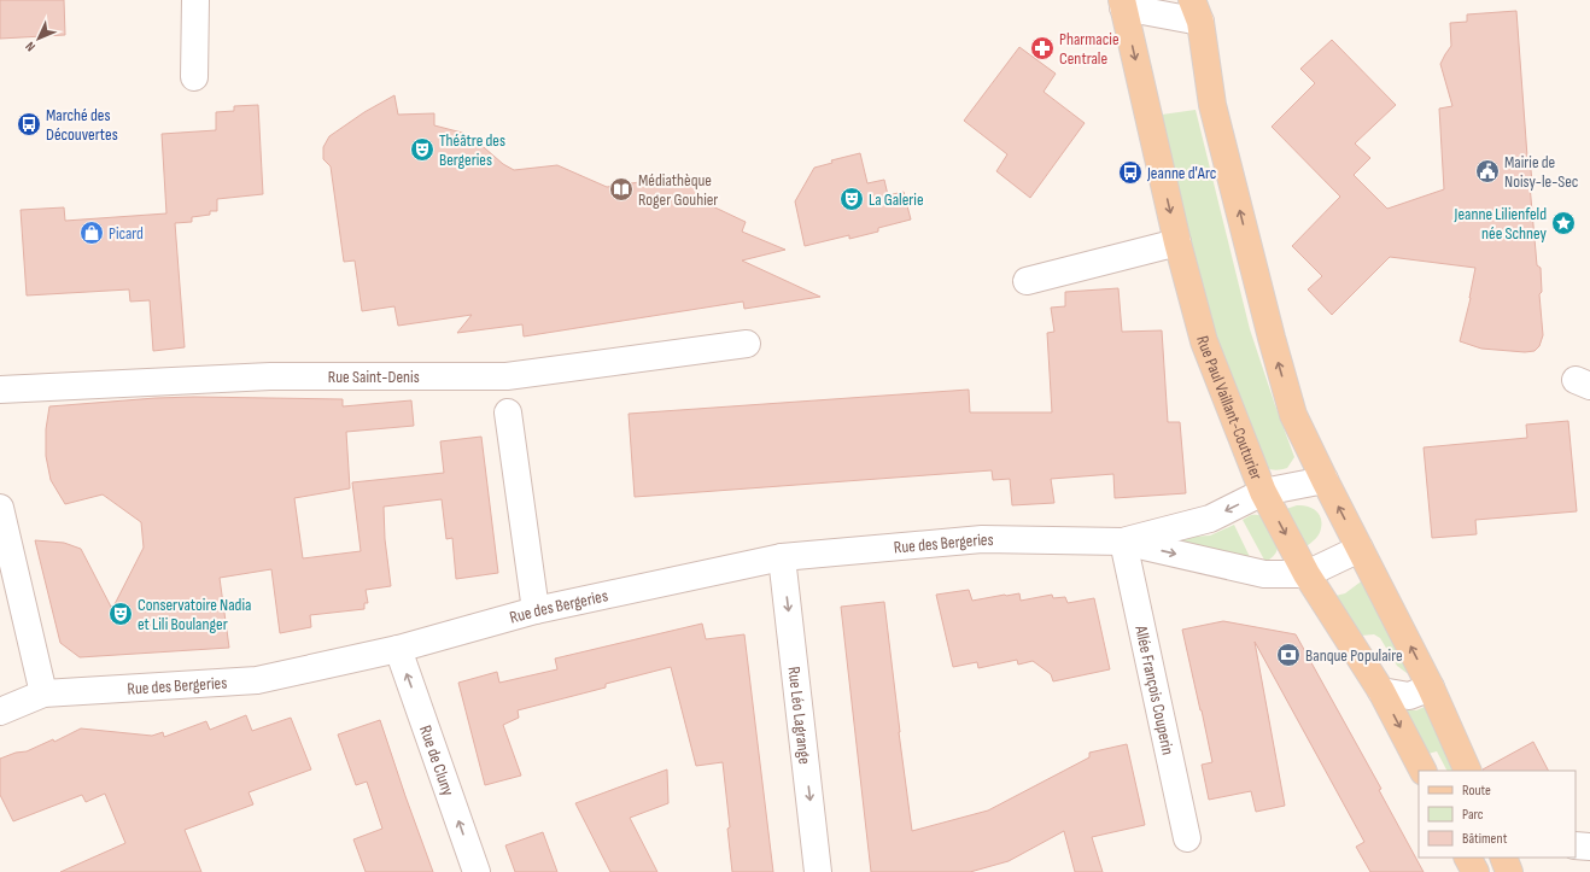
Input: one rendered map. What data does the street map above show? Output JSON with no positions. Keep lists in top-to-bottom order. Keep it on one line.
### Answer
{"streets":{"main road":["Rue Paul Vaillant-Couturier"],"street":["Rue Saint-Denis","Rue des Bergeries","Allée François Couperin","Rue Léo Lagrange","Rue de Cluny"]},"crossings":[["Rue Paul Vaillant-Couturier","Rue des Bergeries"],["Rue des Bergeries","Allée François Couperin"],["Rue des Bergeries","Rue Léo Lagrange"],["Rue des Bergeries","Rue de Cluny"]],"one_way":["Rue Léo Lagrange","Rue de Cluny"],"places":{"pharmacy":["Pharmacie Centrale"],"bus stop":["Marché des Découvertes","Jeanne d'Arc"],"theatre":["Théâtre des Bergeries","La Galerie","Conservatoire Nadia et Lili Boulanger"],"public building":["Mairie de Noisy-le-Sec"],"library":["Médiathèque Roger Gouhier"],"place":["Jeanne Lilienfeld née Schney"],"shop":["Picard"],"bank":["Banque Populaire"]},"legend":["Route","Parc","Bâtiment"],"north":"bottom left"}
